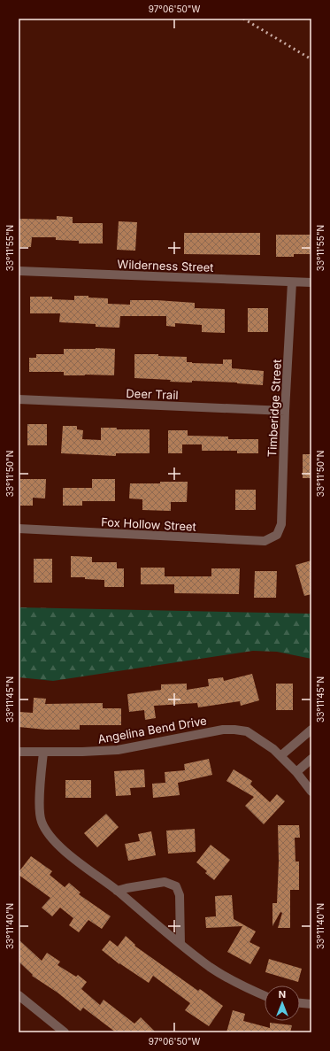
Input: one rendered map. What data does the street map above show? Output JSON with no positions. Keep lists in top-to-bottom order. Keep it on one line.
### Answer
{"streets":{"street":["Wilderness Street","Deer Trail","Timberidge Street","Fox Hollow Street","Angelina Bend Drive"]},"crossings":[["Wilderness Street","Timberidge Street"],["Deer Trail","Timberidge Street"],["Timberidge Street","Fox Hollow Street"]],"north":"top","coordinates":["97°06'50\"W","33°11'55\"N","33°11'50\"N","33°11'45\"N","33°11'40\"N"]}
